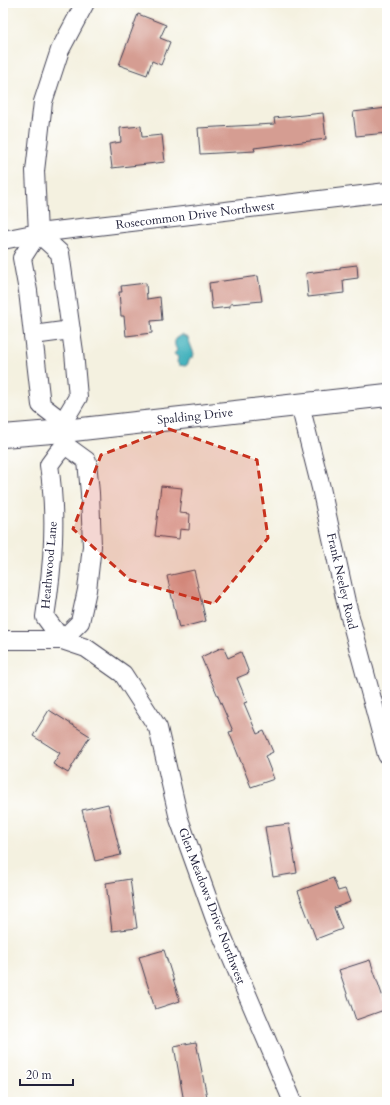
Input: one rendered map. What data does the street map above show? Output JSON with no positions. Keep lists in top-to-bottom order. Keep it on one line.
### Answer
{"streets":{"main road":["Spalding Drive"],"street":["Rosecommon Drive Northwest","Heathwood Lane","Frank Neeley Road","Glen Meadows Drive Northwest"]},"crossings":[["Rosecommon Drive Northwest","Heathwood Lane"],["Spalding Drive","Heathwood Lane"],["Spalding Drive","Frank Neeley Road"],["Heathwood Lane","Glen Meadows Drive Northwest"]],"scale_bar":"20 m"}
